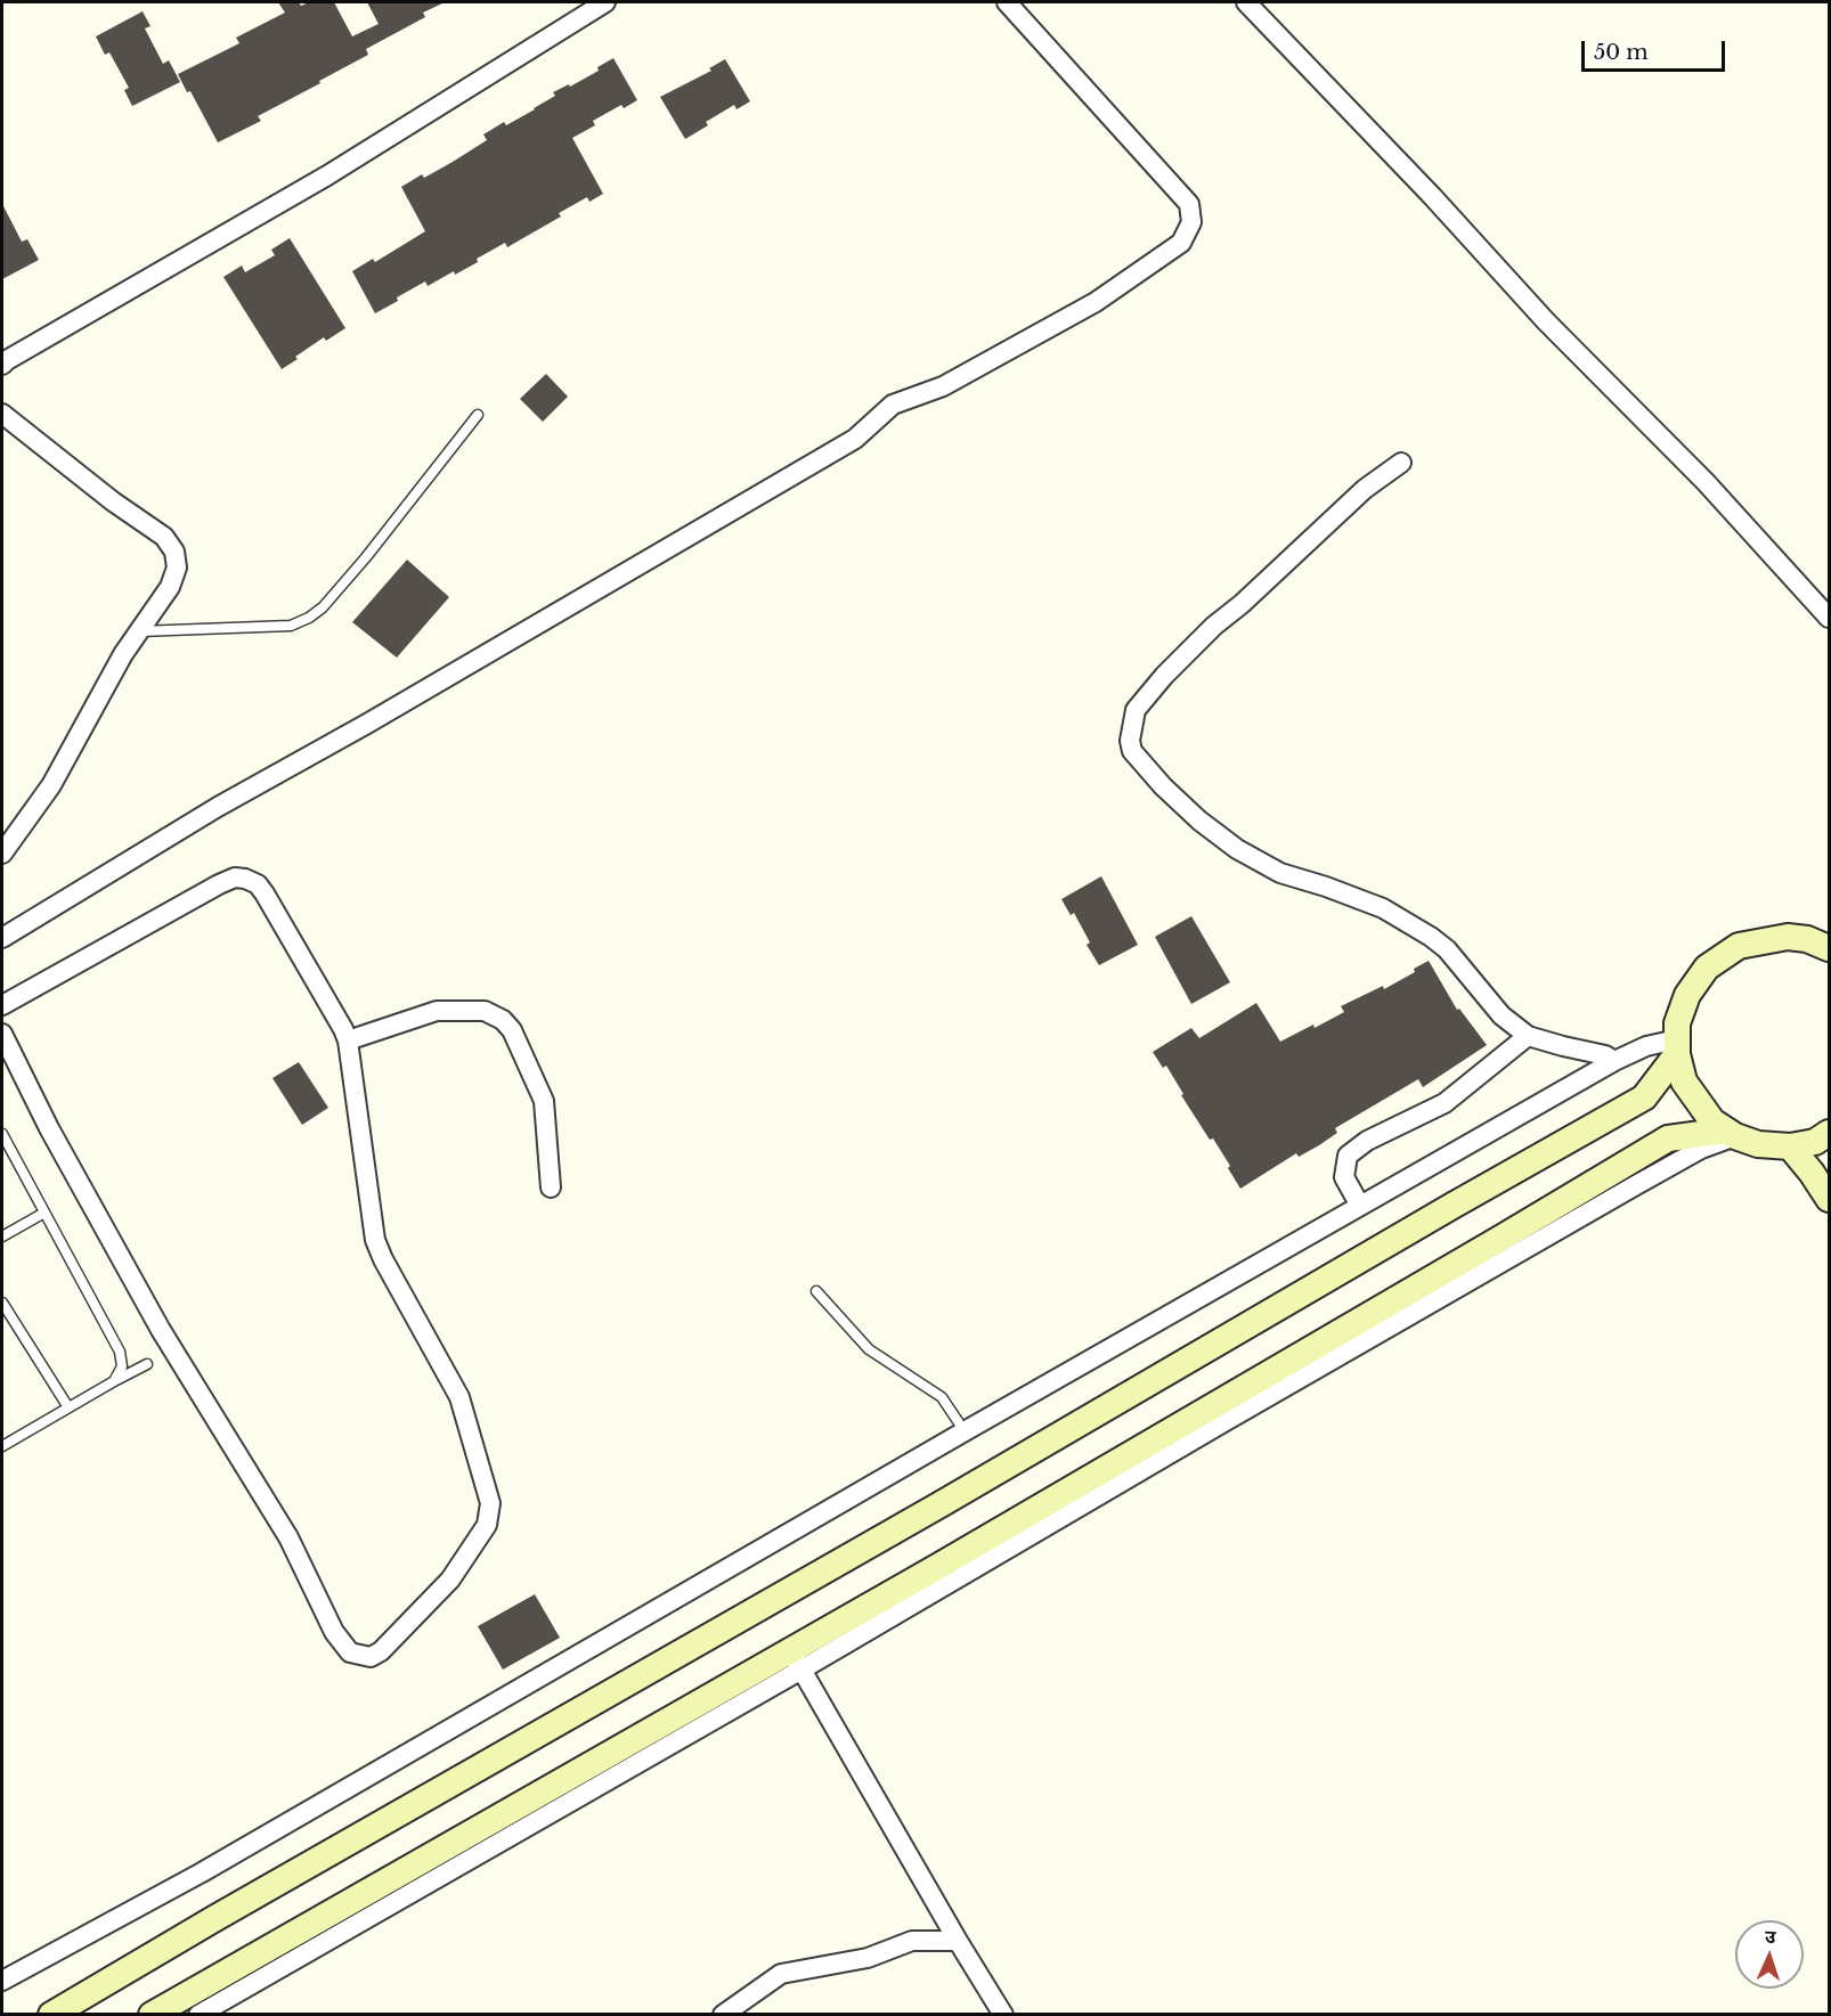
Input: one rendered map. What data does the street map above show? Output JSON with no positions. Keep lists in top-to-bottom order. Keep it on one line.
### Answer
{"scale_bar":"50 m","north":"top"}
